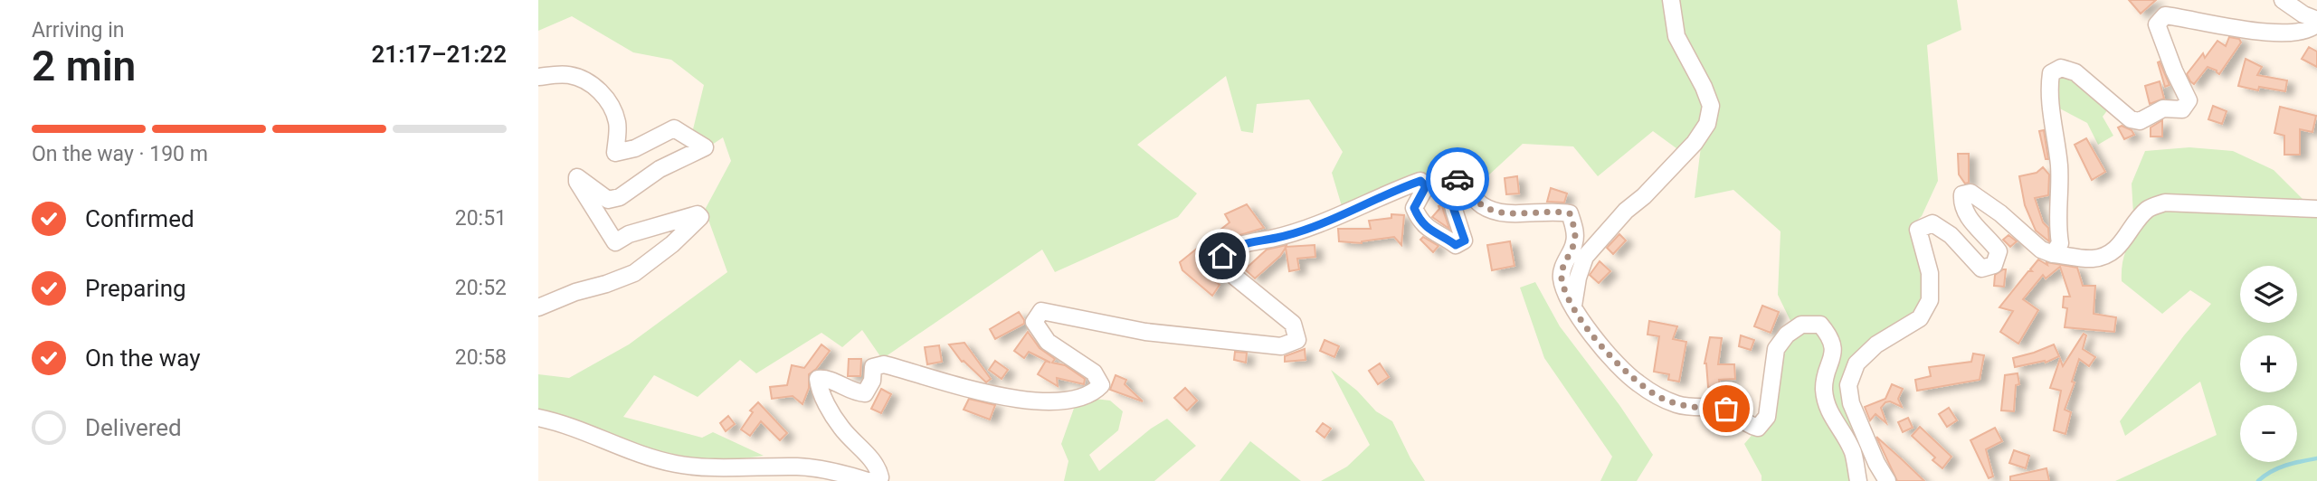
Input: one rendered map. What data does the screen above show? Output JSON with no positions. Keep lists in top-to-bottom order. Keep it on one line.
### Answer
{"page":{"heading":["2 min","Arriving in","21:17–21:22"],"bar":"On the way · 190 m","list":[["Confirmed","20:51"],["Preparing","20:52"],["On the way","20:58"],"Delivered"],"map_buttons":["+","−"]}}
